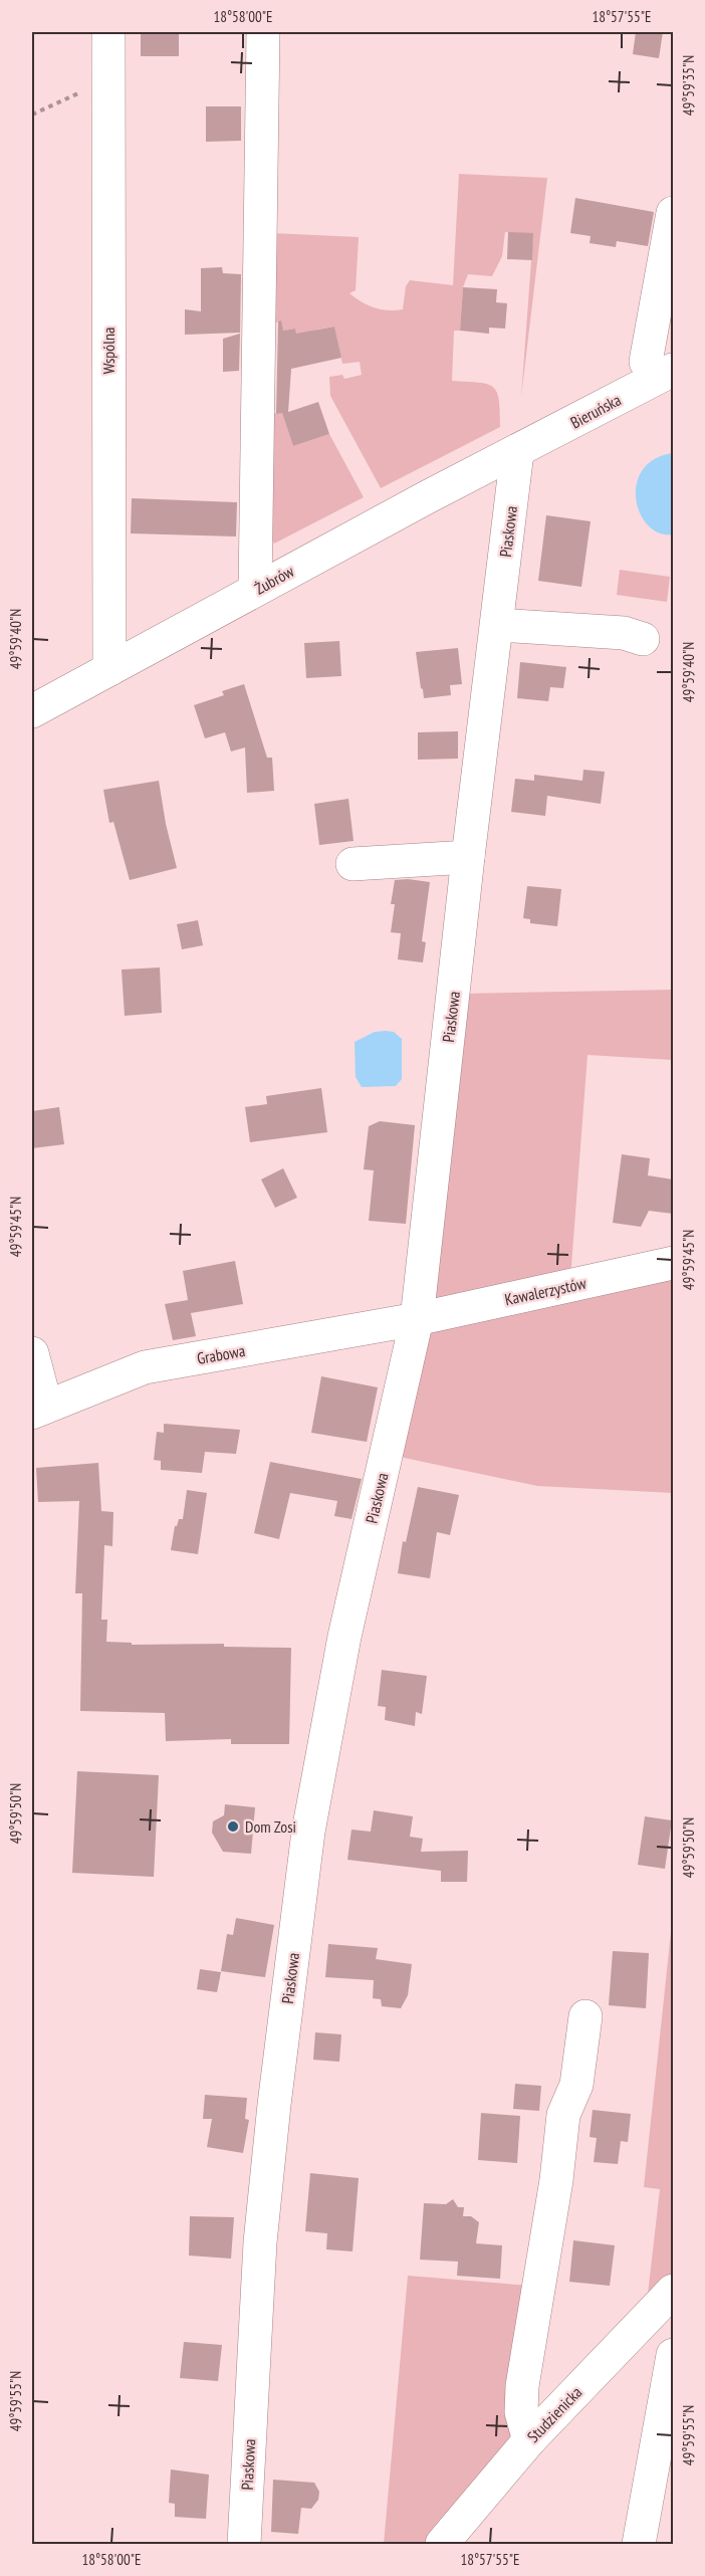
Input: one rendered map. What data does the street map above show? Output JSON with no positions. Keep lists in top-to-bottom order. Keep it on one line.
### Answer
{"streets":{"street":["Wspólna","Bieruńska","Piaskowa","Żubrów","Kawalerzystów","Grabowa","Studzienicka"]},"crossings":[["Wspólna","Żubrów"],["Bieruńska","Piaskowa"],["Bieruńska","Żubrów"],["Piaskowa","Żubrów"],["Piaskowa","Kawalerzystów"],["Piaskowa","Grabowa"],["Kawalerzystów","Grabowa"]],"places":["Dom Zosi"],"coordinates":["18°58'00\"E","18°57'55\"E","49°59'35\"N","49°59'40\"N","49°59'45\"N","49°59'50\"N","49°59'55\"N"]}
